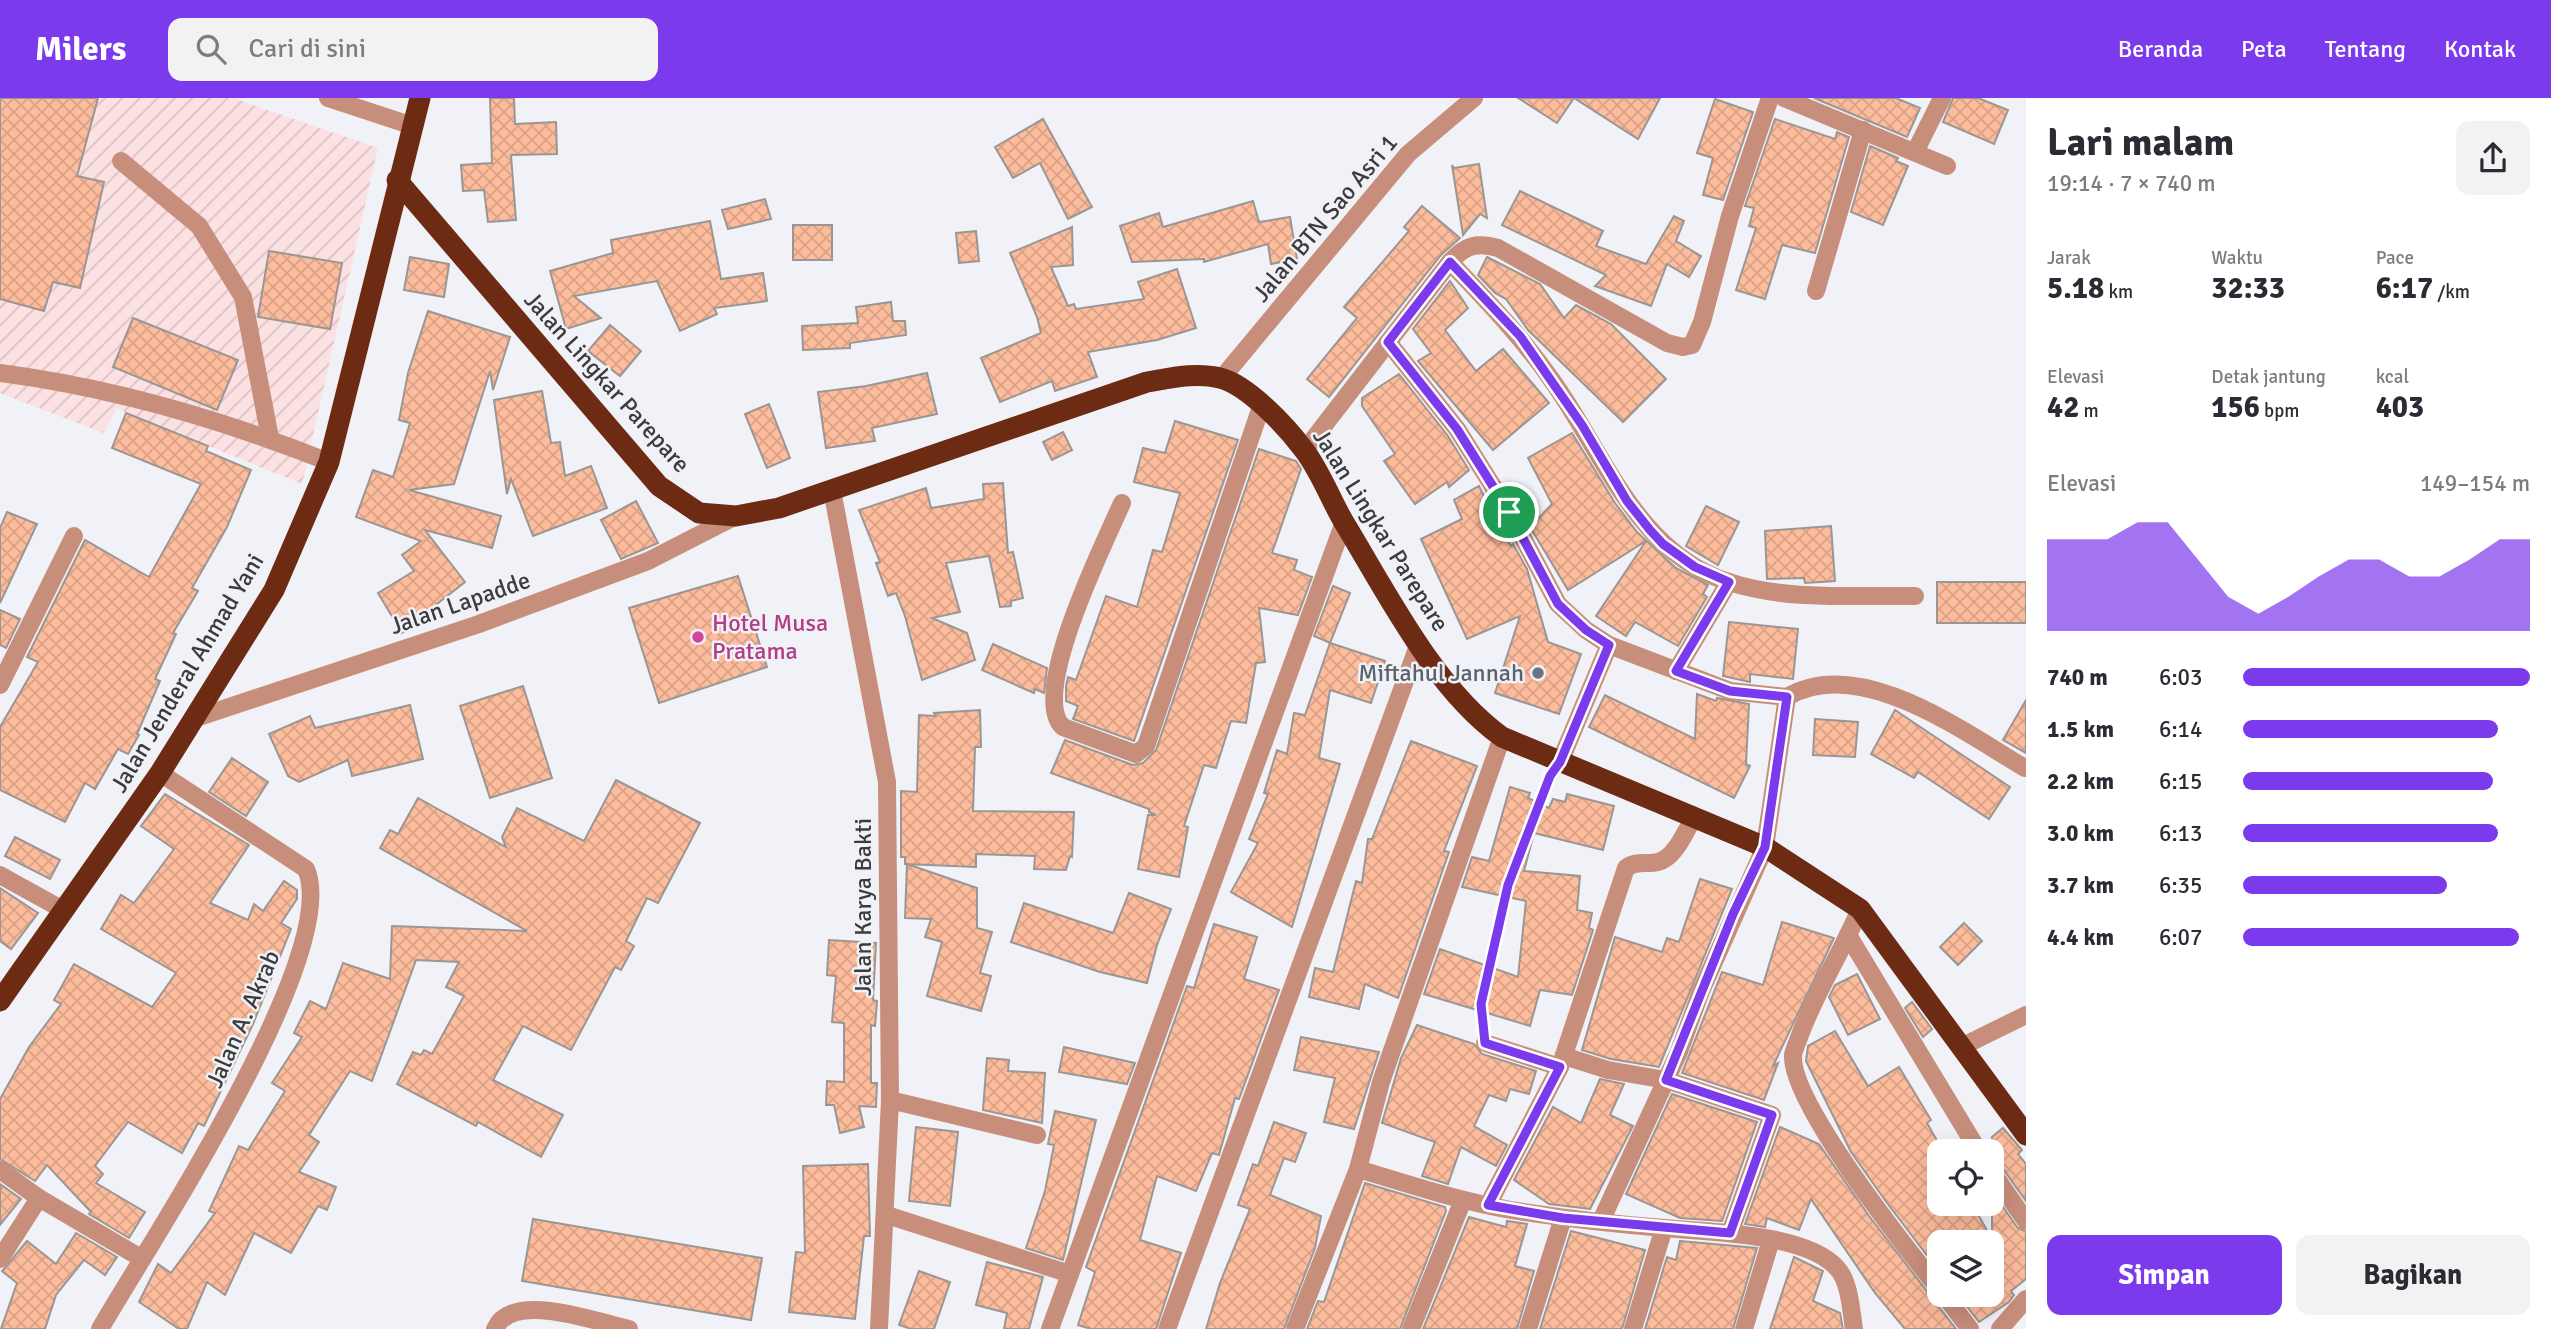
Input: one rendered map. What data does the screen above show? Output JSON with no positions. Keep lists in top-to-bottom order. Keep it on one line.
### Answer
{"streets":{"highway":["Jalan Lingkar Parepare","Jalan Jenderal Ahmad Yani"],"street":["Jalan BTN Sao Asri 1","Jalan Lapadde","Jalan Karya Bakti","Jalan A. Akrab"]},"crossings":[["Jalan BTN Sao Asri 1","Jalan Lingkar Parepare"],["Jalan Lingkar Parepare","Jalan Lapadde"],["Jalan Lingkar Parepare","Jalan Jenderal Ahmad Yani"],["Jalan Lingkar Parepare","Jalan Karya Bakti"],["Jalan Lapadde","Jalan Jenderal Ahmad Yani"],["Jalan Jenderal Ahmad Yani","Jalan A. Akrab"]],"places":["Hotel Musa Pratama","Miftahul Jannah"],"page":{"header":"Milers","search":"Cari di sini","nav":["Beranda","Peta","Tentang","Kontak"],"heading":["Lari malam","19:14 · 7 × 740 m"],"stats":[["Jarak","5.18 km"],["Waktu","32:33"],["Pace","6:17 /km"],["Elevasi","42 m"],["Detak jantung","156 bpm"],["kcal","403"]],"chart":["Elevasi","149–154 m"],"list":[{"name":"740 m","note":"6:03"},{"name":"1.5 km","note":"6:14"},{"name":"2.2 km","note":"6:15"},{"name":"3.0 km","note":"6:13"},{"name":"3.7 km","note":"6:35"},{"name":"4.4 km","note":"6:07"}],"buttons":["Simpan","Bagikan"]}}
